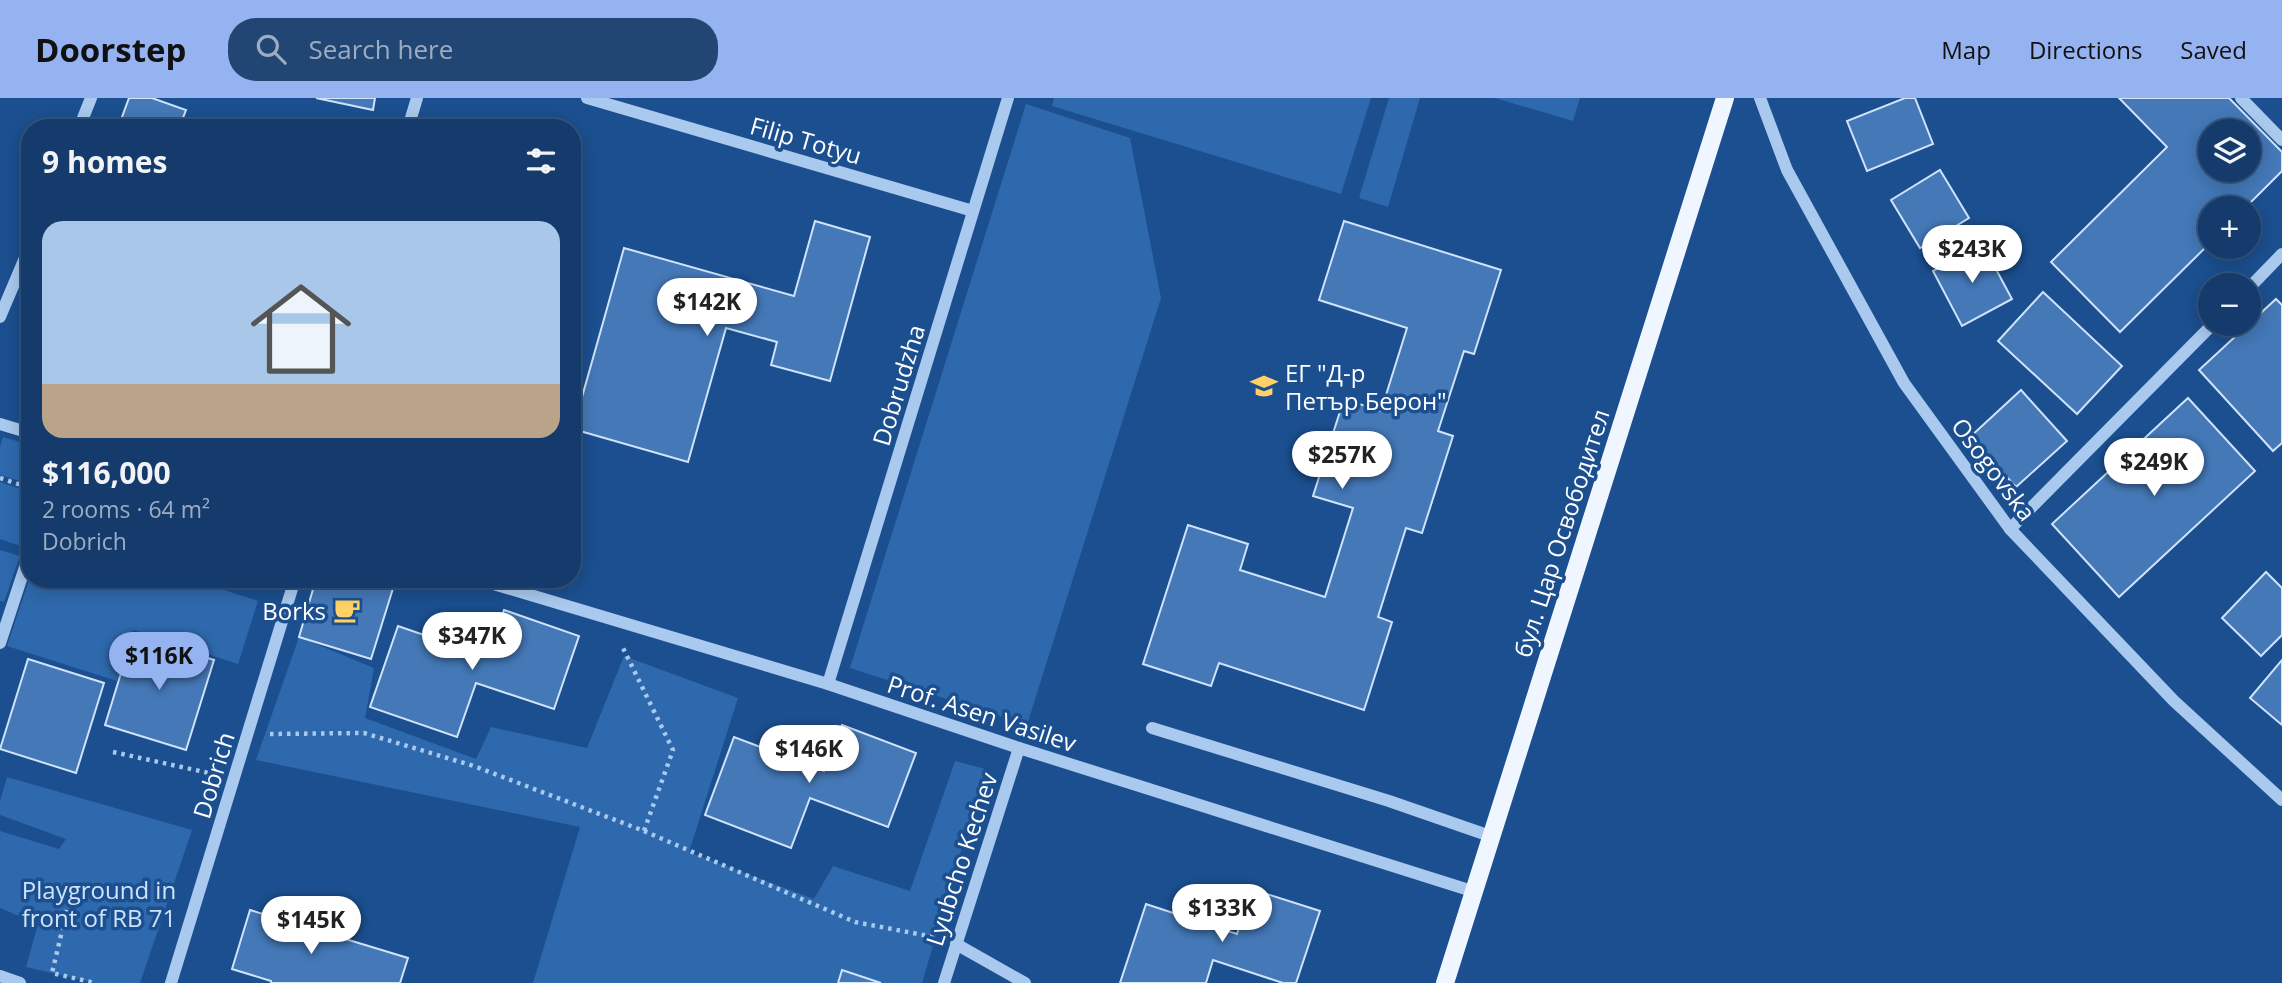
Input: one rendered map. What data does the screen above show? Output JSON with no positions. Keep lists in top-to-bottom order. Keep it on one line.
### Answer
{"streets":{"main road":["бул. Цар Освободител"],"street":["Filip Totyu","Dobrudzha","Osogovska","Prof. Asen Vasilev","Dobrich","Lyubcho Kechev"]},"crossings":[["Filip Totyu","Dobrudzha"],["Dobrudzha","Prof. Asen Vasilev"],["бул. Цар Освободител","Prof. Asen Vasilev"],["Prof. Asen Vasilev","Lyubcho Kechev"]],"parks":["Playground in front of RB 71"],"places":{"school or university":["ЕГ \"Д-р Петър Берон\""],"cafe":["Borks"]},"page":{"header":"Doorstep","search":"Search here","nav":["Map","Directions","Saved"],"map_buttons":["+","−"],"heading":"9 homes","list":[{"name":"$116,000","note":"2 rooms · 64 m² · Dobrich"}],"price":["$243K","$142K","$257K","$249K","$347K","$116K","$146K","$133K","$145K"]}}
